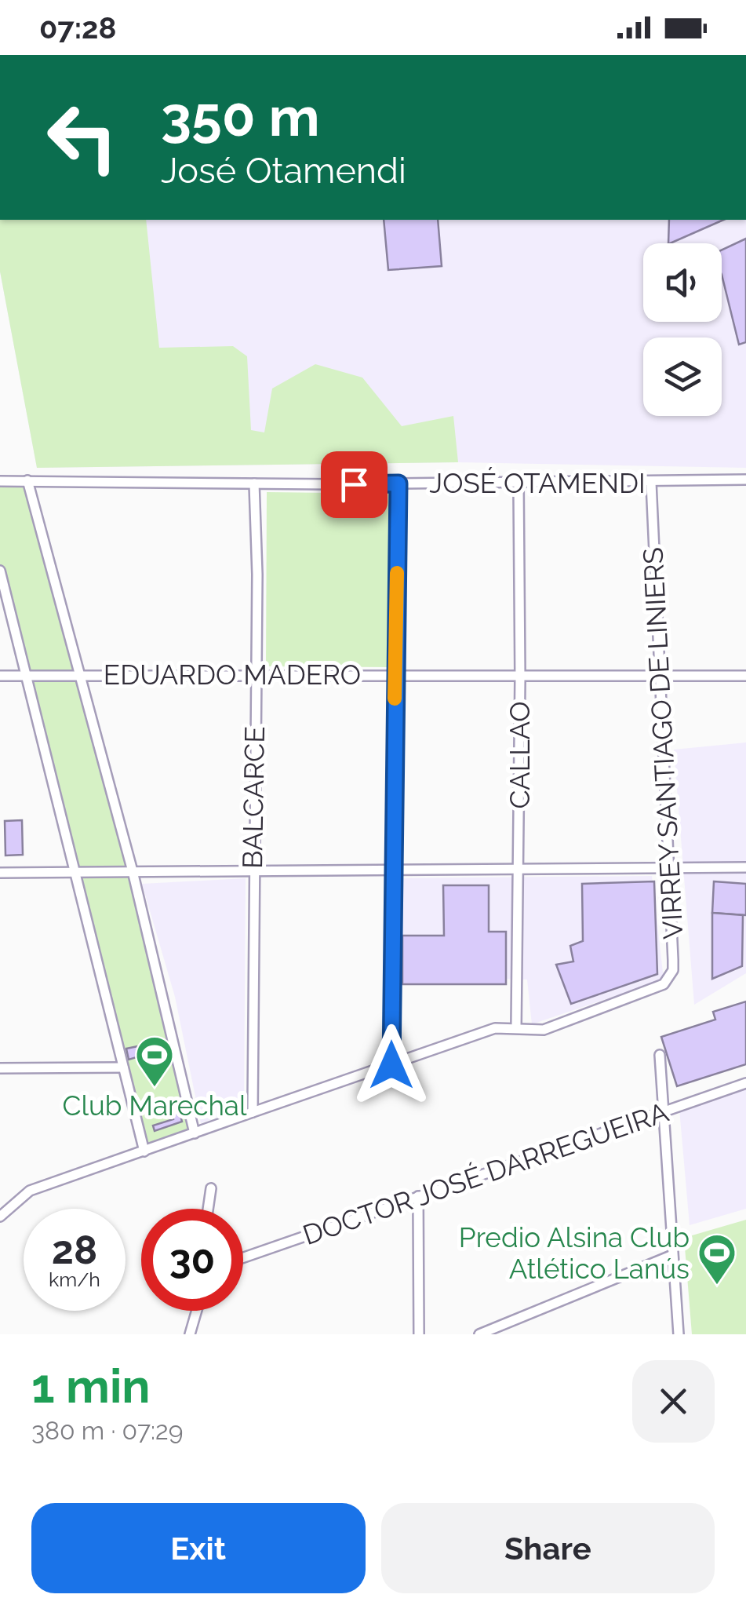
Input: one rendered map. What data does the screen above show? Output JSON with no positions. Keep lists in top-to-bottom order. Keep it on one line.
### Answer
{"streets":{"street":["JOSÉ OTAMENDI","EDUARDO MADERO","VIRREY SANTIAGO DE LINIERS","CALLAO","BALCARCE","DOCTOR JOSÉ DARREGUEIRA"]},"crossings":[["JOSÉ OTAMENDI","VIRREY SANTIAGO DE LINIERS"],["JOSÉ OTAMENDI","CALLAO"],["JOSÉ OTAMENDI","BALCARCE"],["EDUARDO MADERO","VIRREY SANTIAGO DE LINIERS"],["EDUARDO MADERO","CALLAO"],["EDUARDO MADERO","BALCARCE"],["VIRREY SANTIAGO DE LINIERS","CALLAO"]],"places":{"sports":["Club Marechal","Predio Alsina Club Atlético Lanús"]},"page":{"status":"07:28","turn":["350 m","José Otamendi"],"speed":"28 km/h","limit":"30","heading":["1 min","380 m · 07:29"],"buttons":["Exit","Share"]}}
